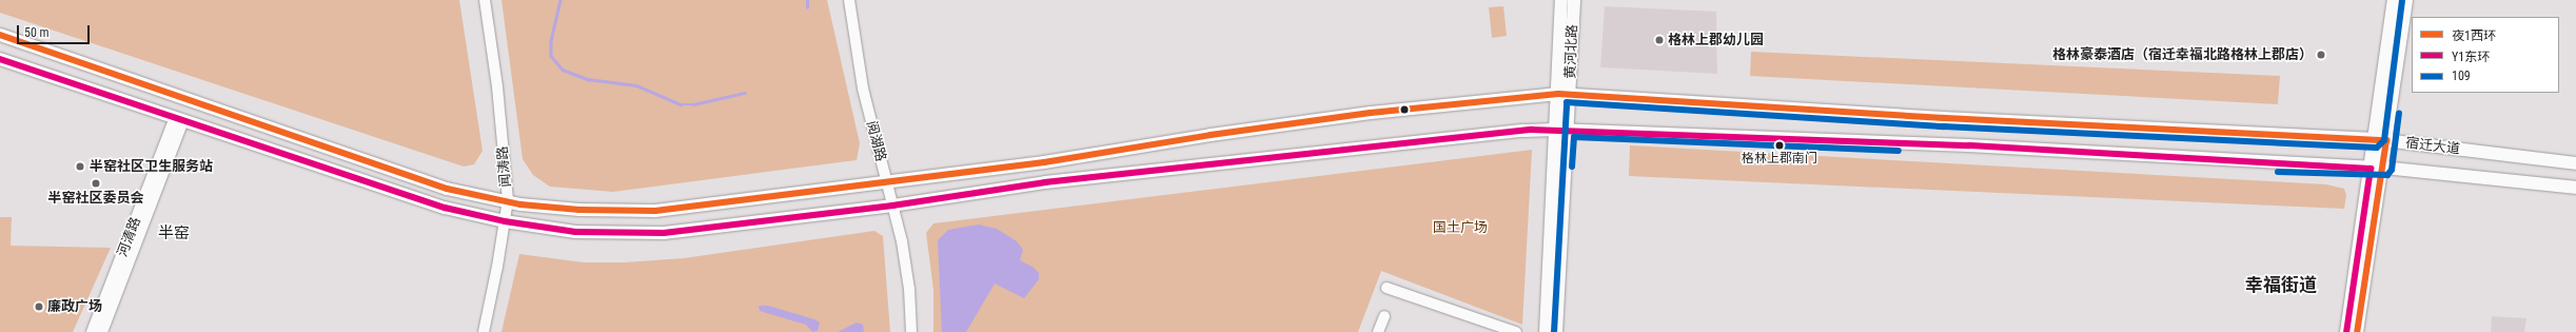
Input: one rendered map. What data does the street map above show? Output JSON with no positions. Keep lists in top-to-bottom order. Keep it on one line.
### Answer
{"streets":{"main road":["黄河北路","宿迁大道"],"street":["阅湖路","闻涛路","河清路"]},"crossings":[["黄河北路","宿迁大道"],["阅湖路","宿迁大道"],["宿迁大道","闻涛路"],["宿迁大道","河清路"]],"districts":["半窑","幸福街道"],"parks":["国土广场"],"places":["格林上郡幼儿园","格林豪泰酒店（宿迁幸福北路格林上郡店）","格林上郡南门","半窑社区卫生服务站","半窑社区委员会","廉政广场"],"lines":["transit line 109","transit line 夜1西环","transit line Y1东环"],"legend":["夜1西环","Y1东环","109"],"scale_bar":"50 m"}
